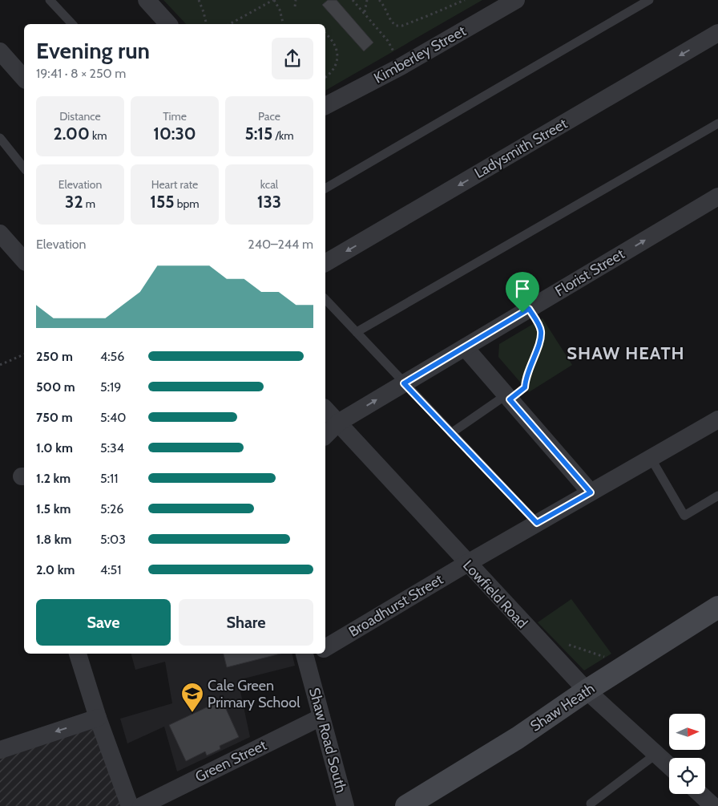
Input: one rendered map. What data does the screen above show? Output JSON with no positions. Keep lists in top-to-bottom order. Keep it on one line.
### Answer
{"streets":{"main road":["Shaw Heath"],"street":["Kimberley Street","Ladysmith Street","Florist Street","Lowfield Road","Broadhurst Street","Shaw Road South","Green Street"]},"crossings":[["Florist Street","Lowfield Road"],["Lowfield Road","Broadhurst Street"],["Lowfield Road","Shaw Heath"],["Shaw Road South","Green Street"]],"one_way":["Ladysmith Street","Florist Street"],"districts":["SHAW HEATH"],"places":{"school or university":["Cale Green Primary School"]},"north":"right","page":{"heading":["Evening run","19:41 · 8 × 250 m"],"stats":[["Distance","2.00 km"],["Time","10:30"],["Pace","5:15 /km"],["Elevation","32 m"],["Heart rate","155 bpm"],["kcal","133"]],"chart":["Elevation","240–244 m"],"list":[{"name":"250 m","note":"4:56"},{"name":"500 m","note":"5:19"},{"name":"750 m","note":"5:40"},{"name":"1.0 km","note":"5:34"},{"name":"1.2 km","note":"5:11"},{"name":"1.5 km","note":"5:26"},{"name":"1.8 km","note":"5:03"},{"name":"2.0 km","note":"4:51"}],"buttons":["Save","Share"]}}
